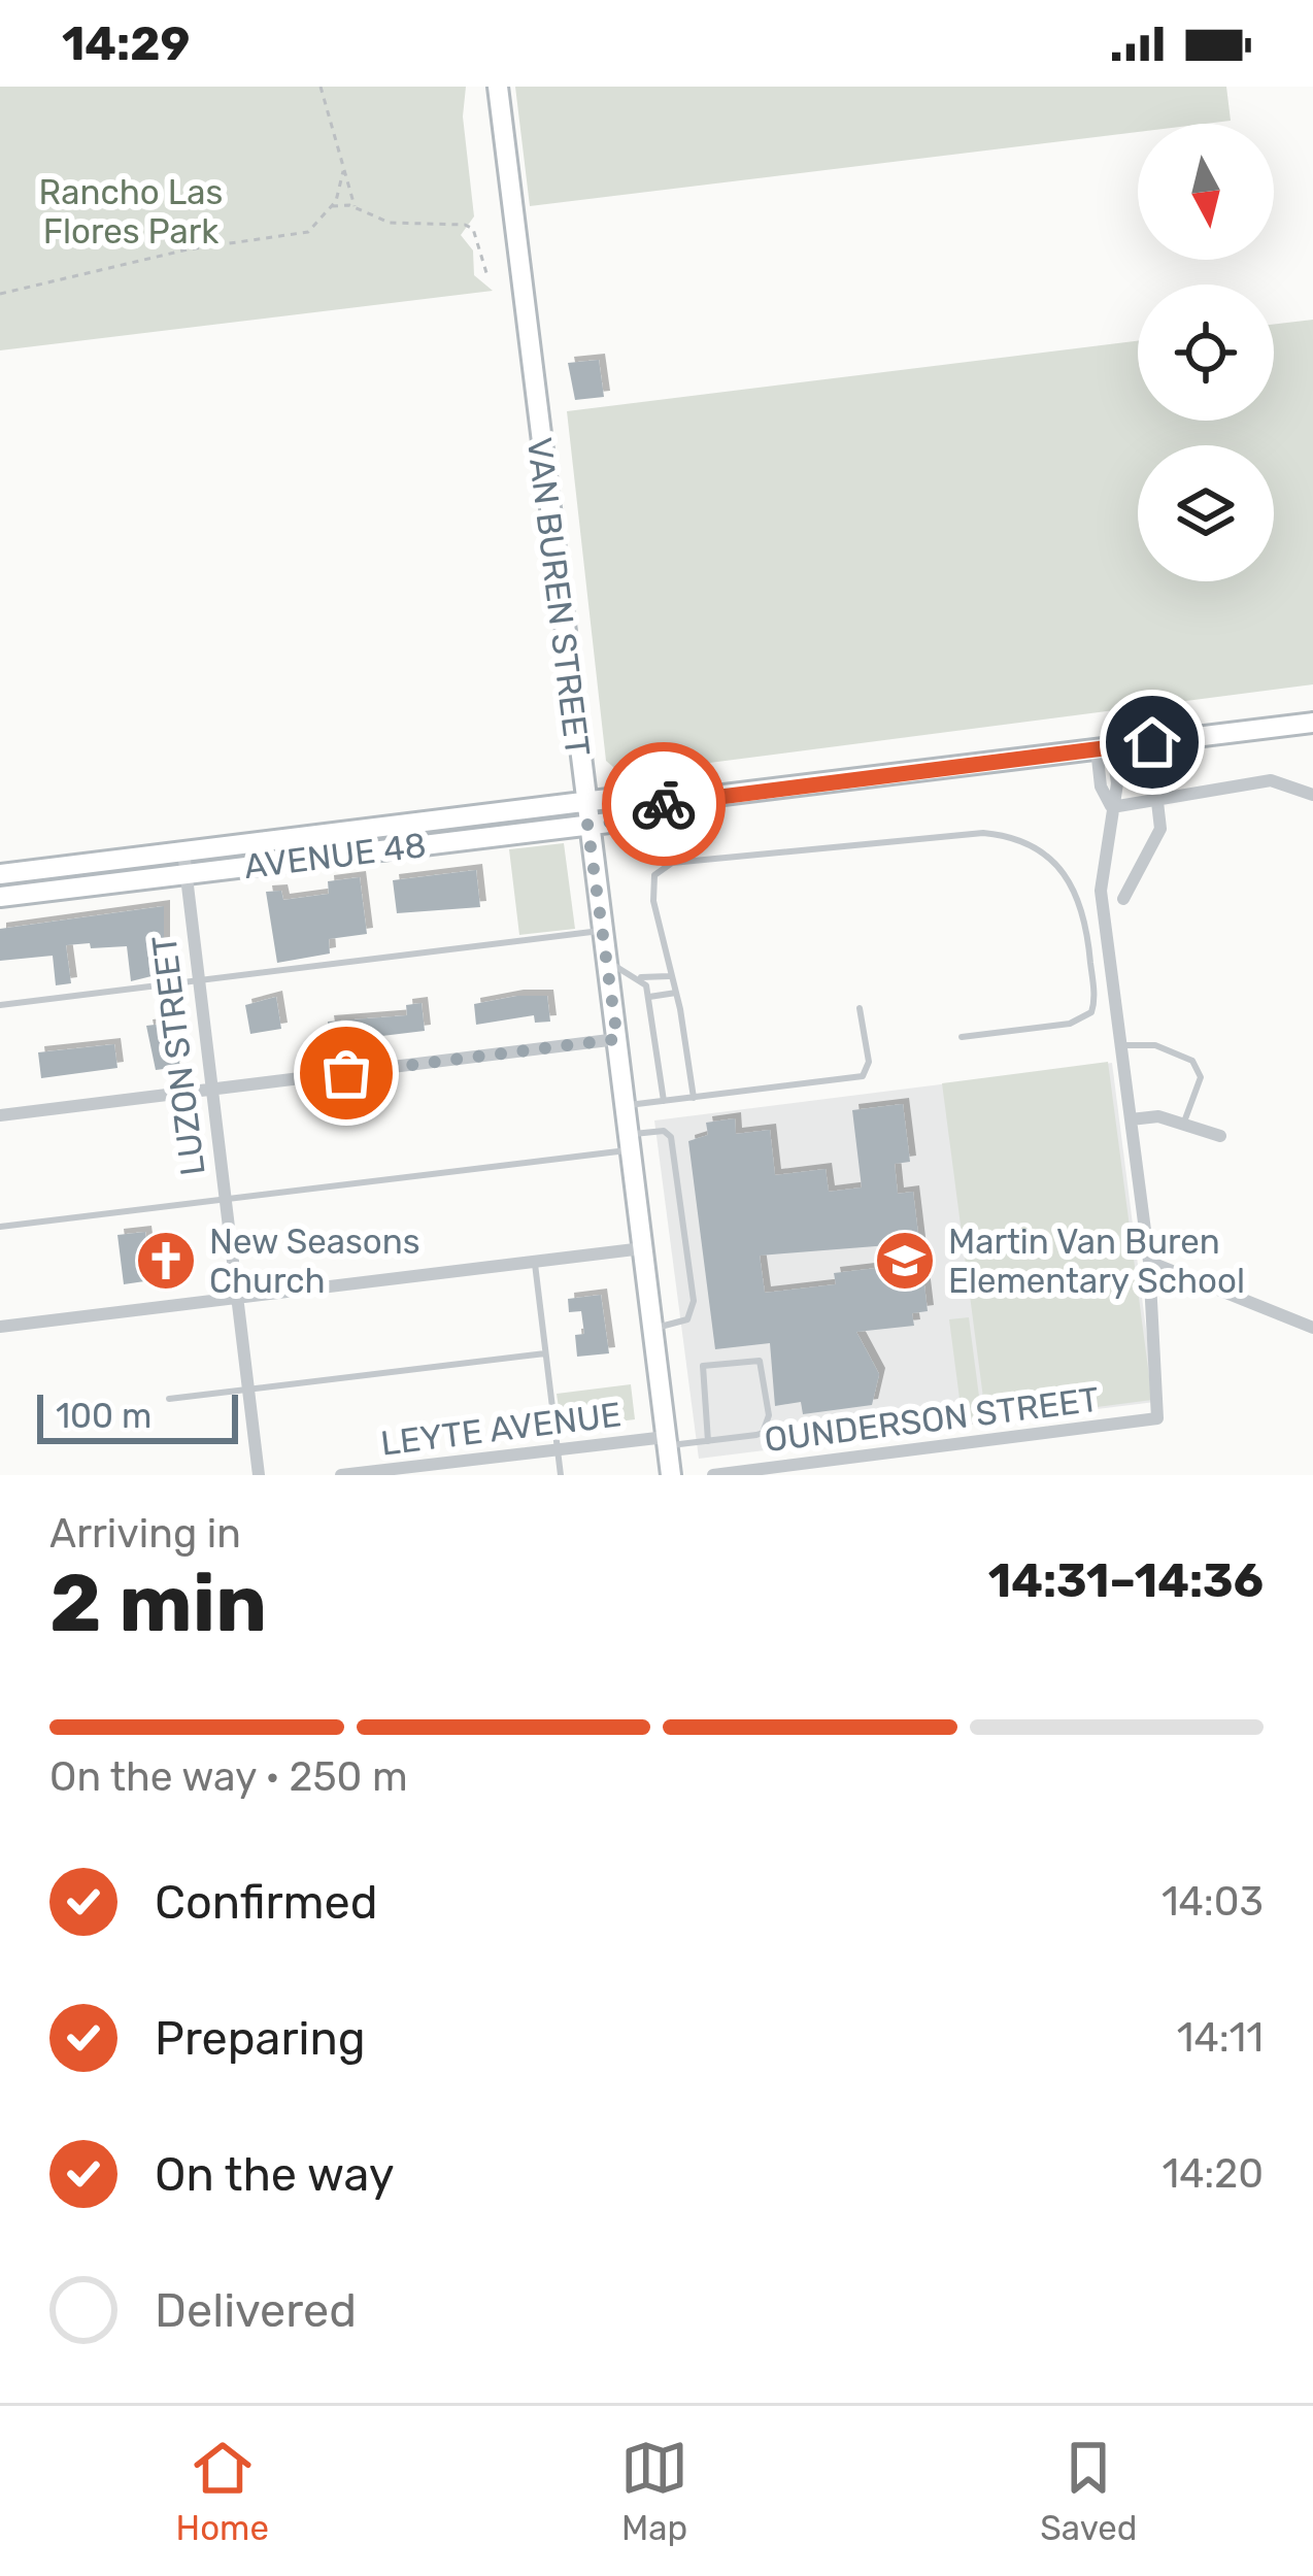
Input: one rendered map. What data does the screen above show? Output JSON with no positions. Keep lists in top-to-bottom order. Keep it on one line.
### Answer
{"streets":{"main road":["VAN BUREN STREET","AVENUE 48"],"street":["LUZON STREET","OUNDERSON STREET","LEYTE AVENUE"]},"crossings":[["VAN BUREN STREET","AVENUE 48"],["VAN BUREN STREET","LEYTE AVENUE"],["AVENUE 48","LUZON STREET"]],"parks":["Rancho Las Flores Park"],"places":{"church":["New Seasons Church"],"school or university":["Martin Van Buren Elementary School"]},"scale_bar":"100 m","north":"bottom","page":{"status":"14:29","scale":"100 m","heading":["2 min","Arriving in","14:31–14:36"],"bar":"On the way · 250 m","list":[["Confirmed","14:03"],["Preparing","14:11"],["On the way","14:20"],"Delivered"],"tabs":["Home","Map","Saved"]}}
